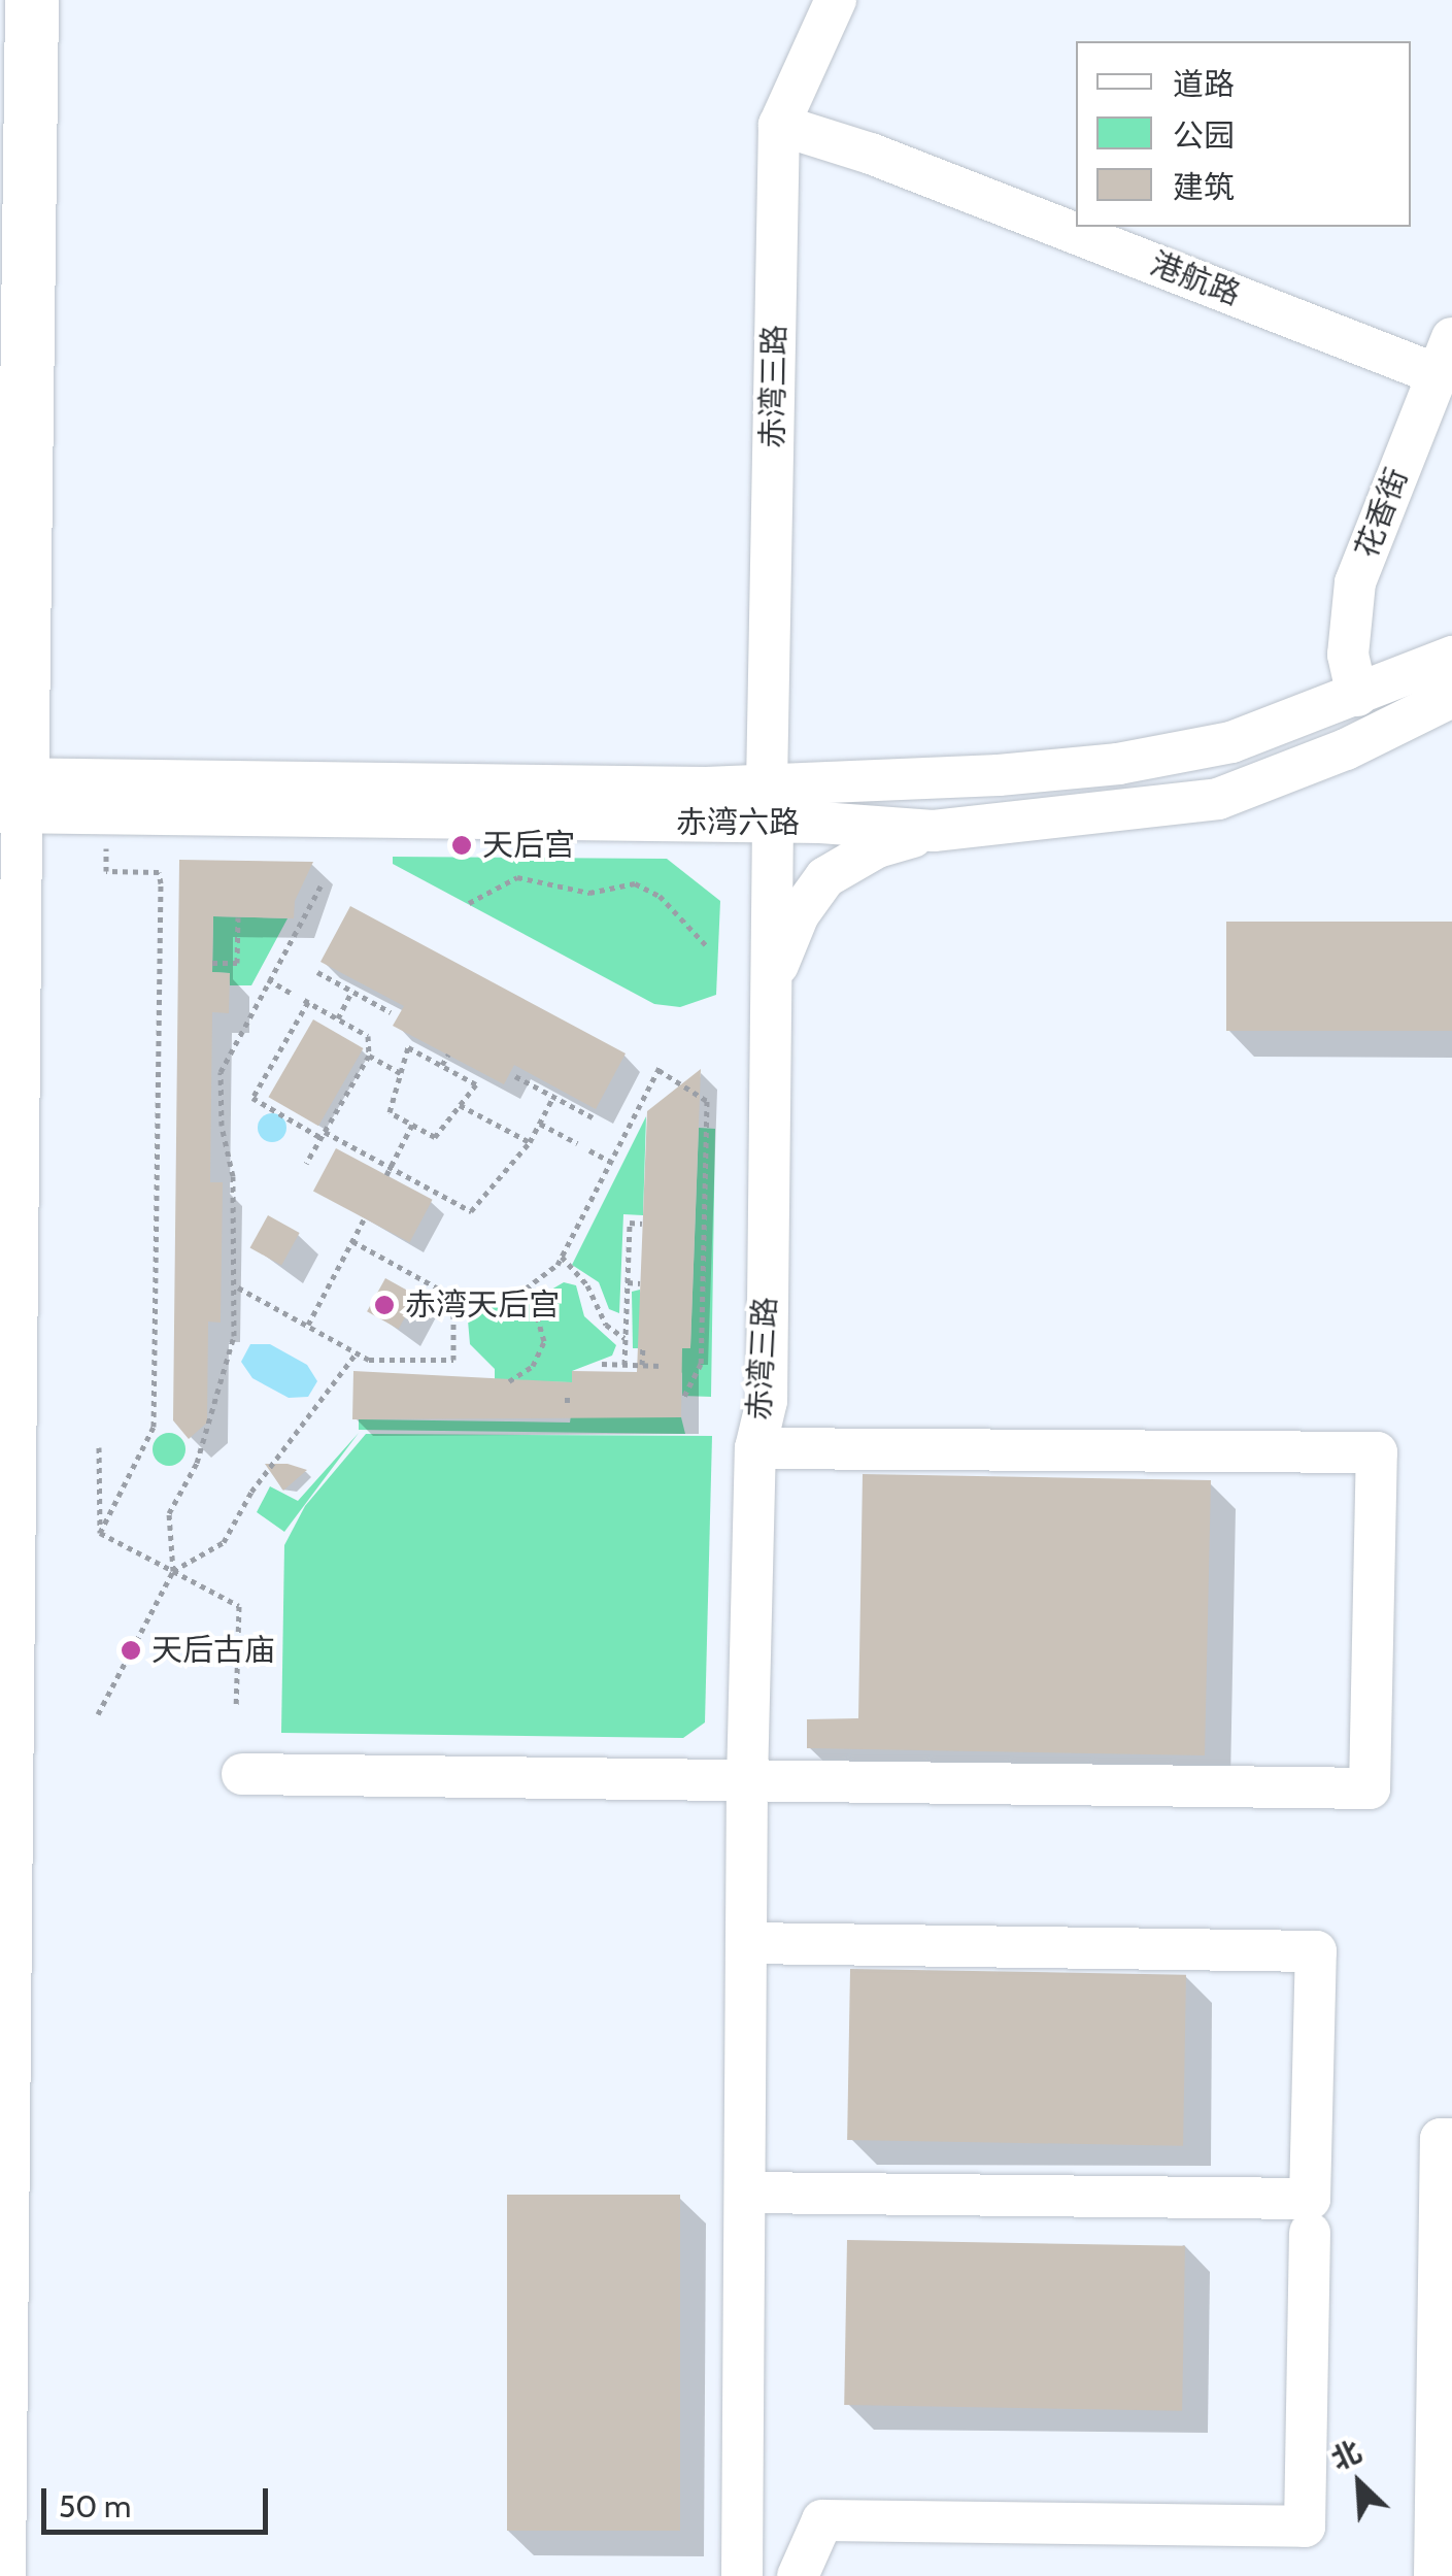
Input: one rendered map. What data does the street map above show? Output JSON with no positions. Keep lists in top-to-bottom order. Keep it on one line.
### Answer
{"streets":{"street":["港航路","赤湾三路","花香街","赤湾六路"]},"crossings":[["港航路","赤湾三路"],["港航路","花香街"],["赤湾三路","赤湾六路"],["花香街","赤湾六路"]],"places":["天后宫","赤湾天后宫","天后古庙"],"legend":["道路","公园","建筑"],"scale_bar":"50 m","north":"top left"}
